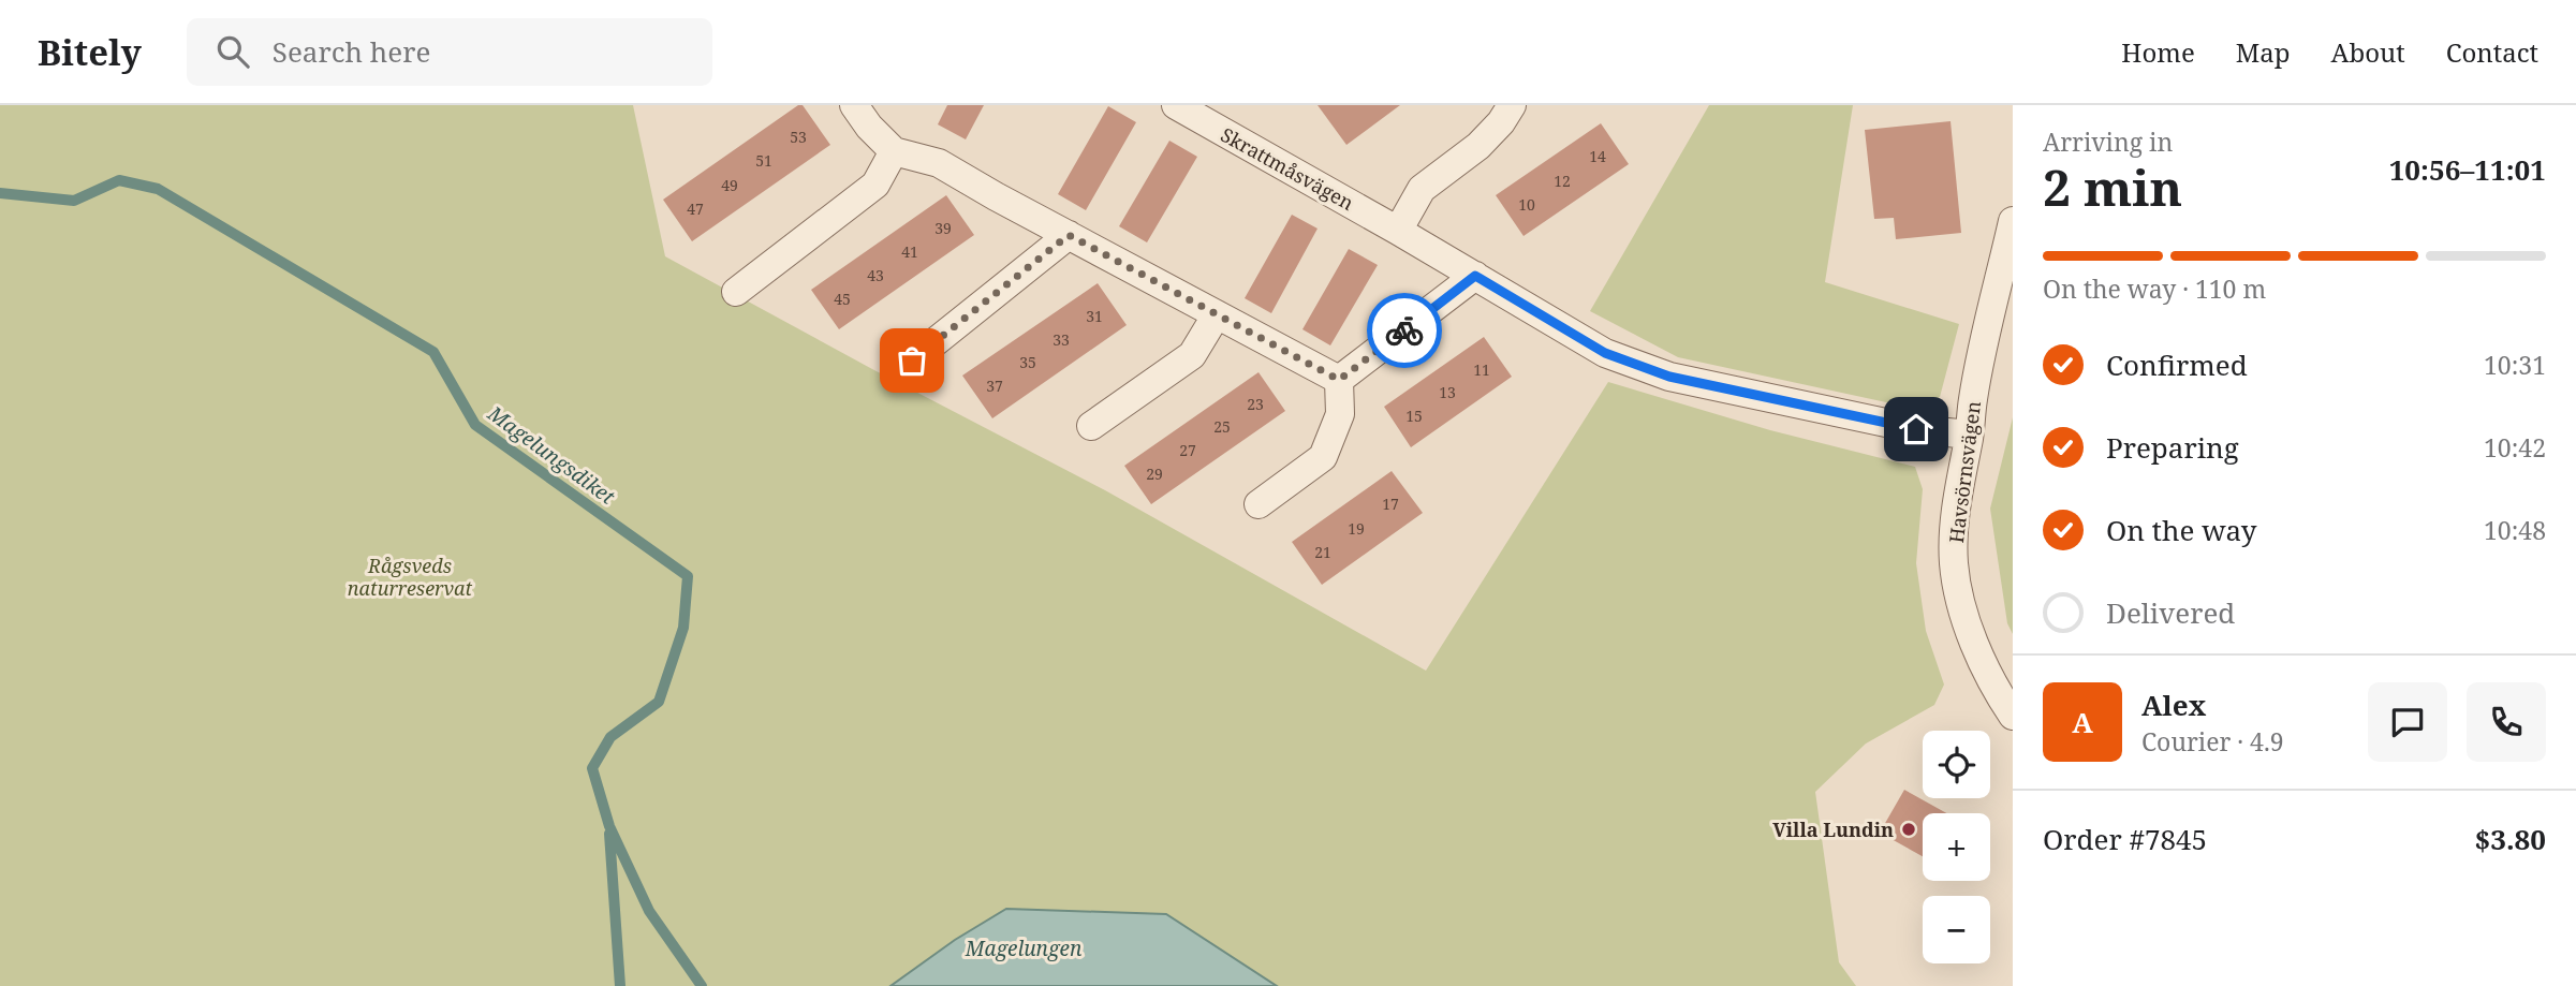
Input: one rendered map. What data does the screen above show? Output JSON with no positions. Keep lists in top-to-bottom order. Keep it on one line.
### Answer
{"streets":{"street":["Skrattmåsvägen","Havsörnsvägen"]},"crossings":[["Skrattmåsvägen","Havsörnsvägen"]],"water":["Magelungsdiket","Magelungen"],"parks":["Rågsveds naturreservat"],"places":["Villa Lundin"],"house_numbers":["53","14","51","12","49","10","47","39","41","43","45","31","33","35","11","37","13","23","15","25","27","29","17","19","21"],"page":{"header":"Bitely","search":"Search here","nav":["Home","Map","About","Contact"],"heading":["2 min","Arriving in","10:56–11:01"],"panel":["Alex","Courier · 4.9","Order #7845","$3.80"],"bar":"On the way · 110 m","list":[["Confirmed","10:31"],["Preparing","10:42"],["On the way","10:48"],"Delivered"],"round":"A","map_buttons":["+","−"]}}
